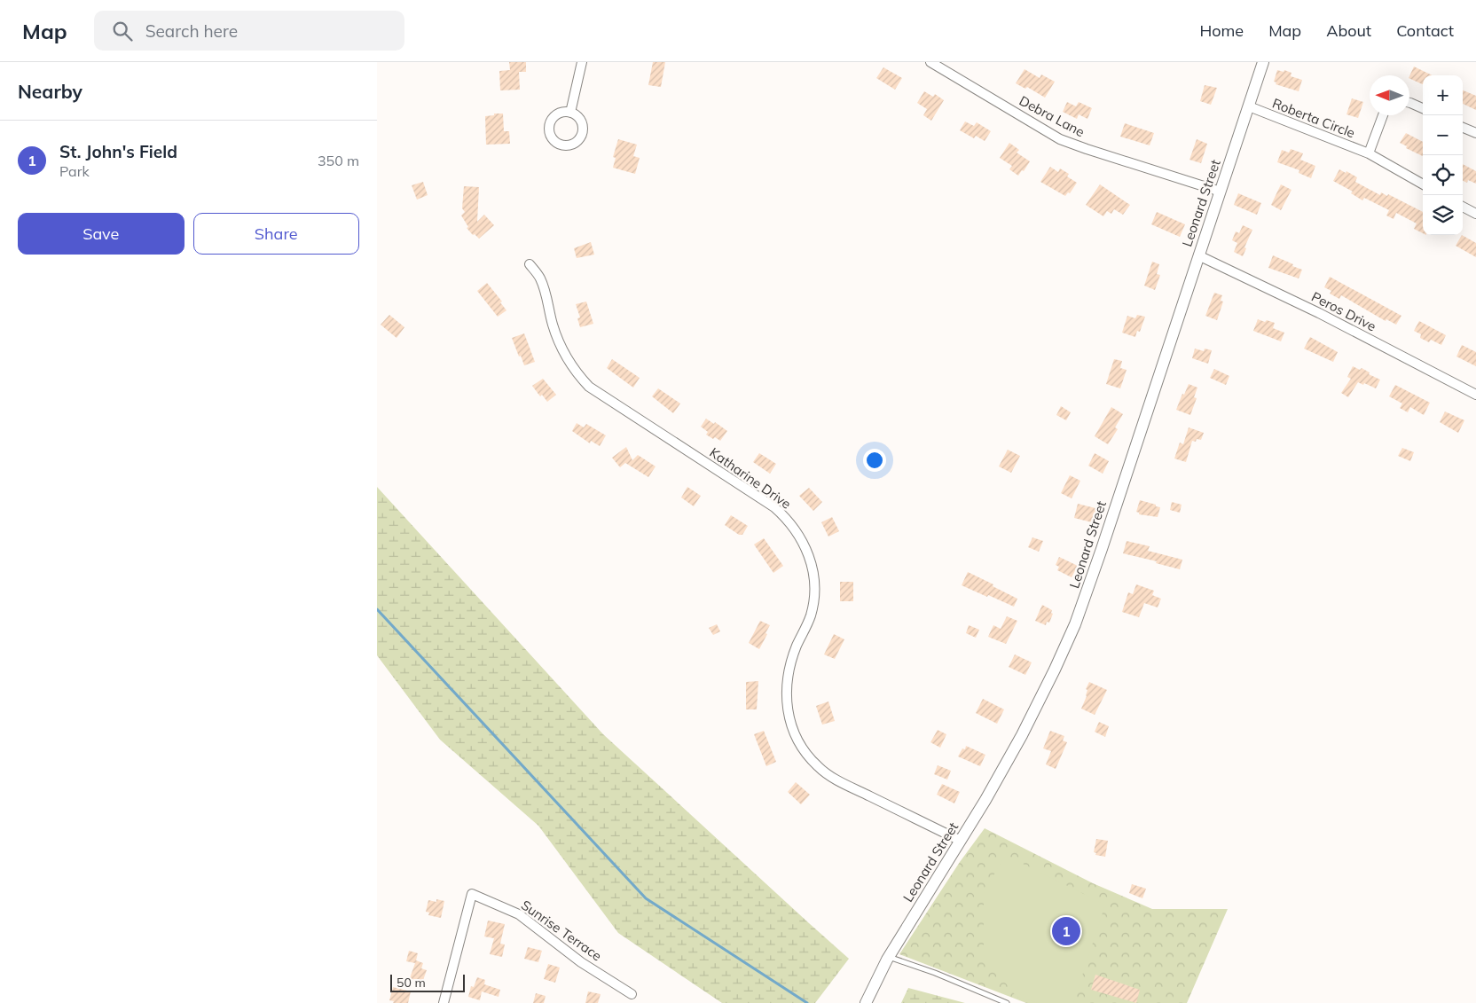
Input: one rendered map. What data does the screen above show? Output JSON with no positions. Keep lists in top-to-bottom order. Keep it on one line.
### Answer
{"streets":{"street":["Debra Lane","Roberta Circle","Leonard Street","Peros Drive","Katharine Drive","Sunrise Terrace"]},"crossings":[["Debra Lane","Leonard Street"],["Roberta Circle","Leonard Street"],["Leonard Street","Peros Drive"],["Leonard Street","Katharine Drive"]],"scale_bar":"50 m","north":"left","page":{"header":"Map","search":"Search here","nav":["Home","Map","About","Contact"],"heading":"Nearby","map_buttons":["+","−"],"list":[{"mark":"1","name":"St. John's Field","note":"Park","value":"350 m"}],"buttons":["Save","Share"],"pins":"1","scale":"50 m"}}
